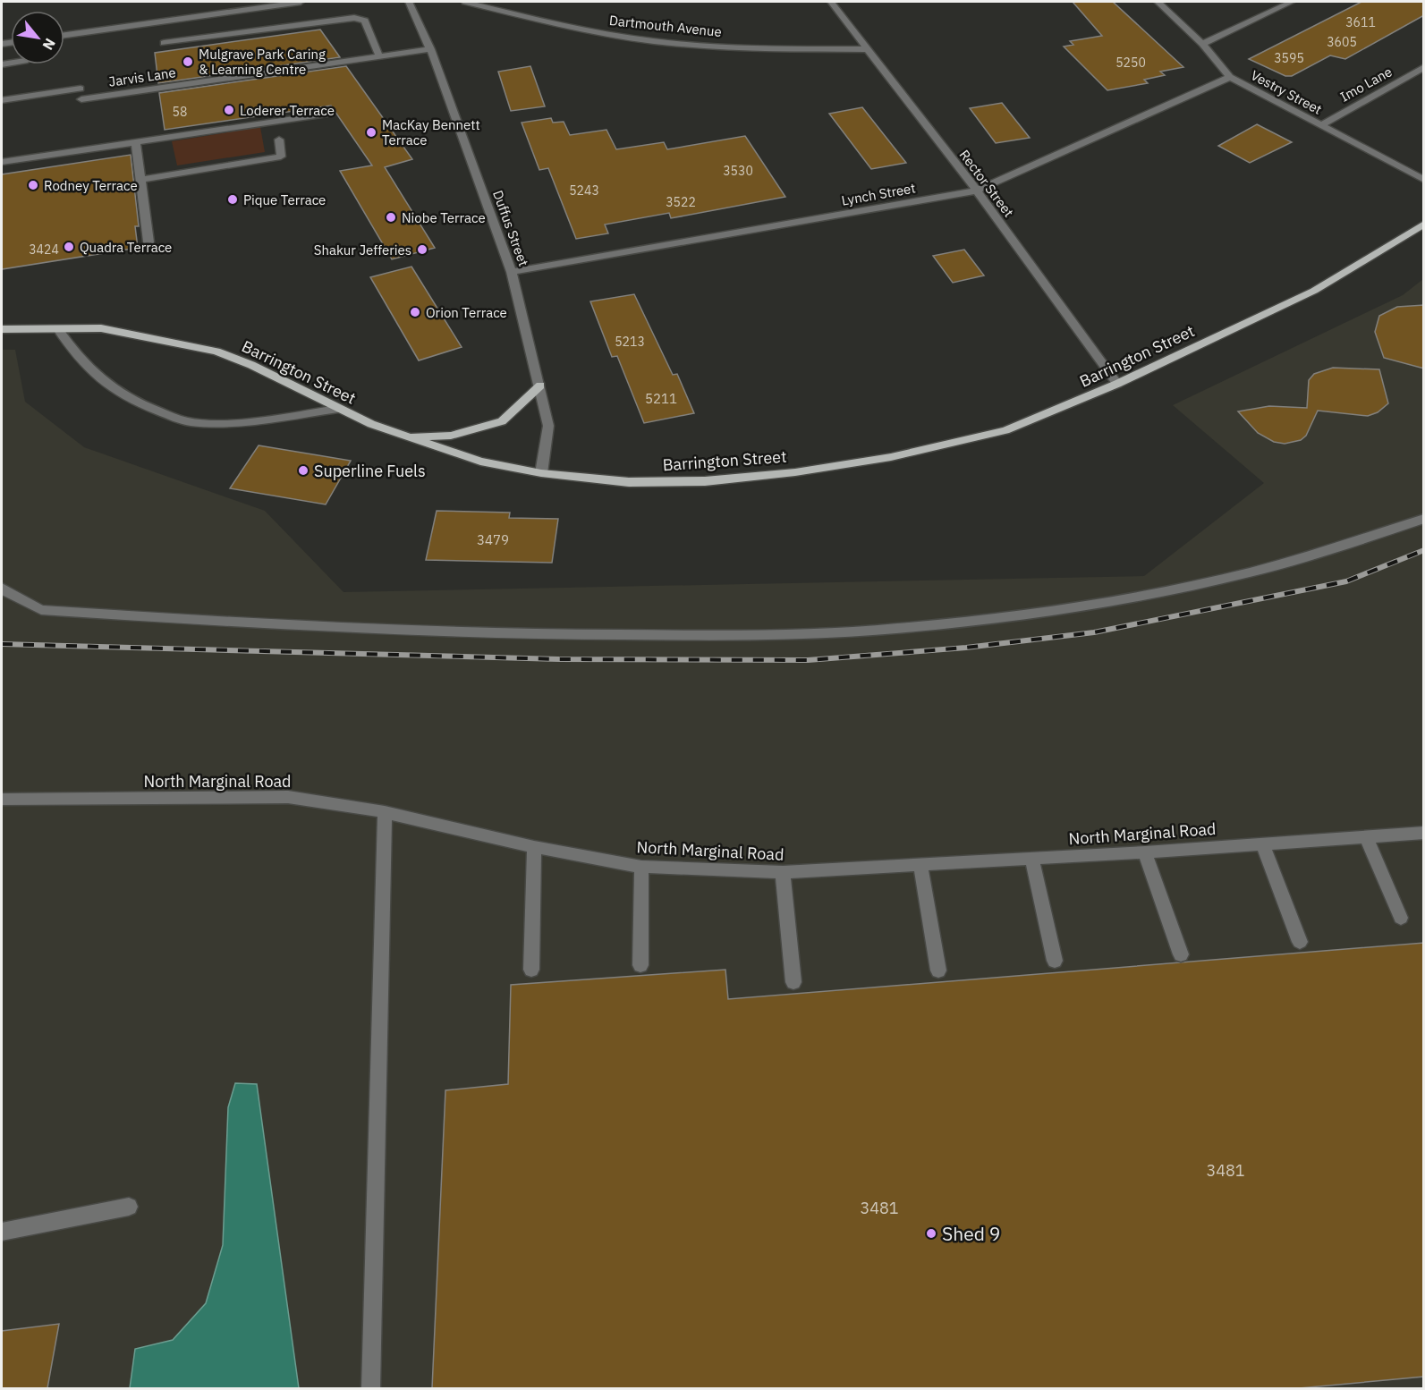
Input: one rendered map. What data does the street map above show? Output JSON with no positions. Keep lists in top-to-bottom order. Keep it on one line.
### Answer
{"streets":{"main road":["Barrington Street"],"street":["Dartmouth Avenue","Jarvis Lane","Imo Lane","Vestry Street","Rector Street","Lynch Street","Duffus Street","North Marginal Road"]},"crossings":[["Dartmouth Avenue","Rector Street"],["Jarvis Lane","Duffus Street"],["Imo Lane","Vestry Street"],["Vestry Street","Lynch Street"],["Rector Street","Lynch Street"],["Rector Street","Barrington Street"],["Lynch Street","Duffus Street"],["Duffus Street","Barrington Street"]],"places":["Mulgrave Park Caring & Learning Centre","Loderer Terrace","MacKay Bennett Terrace","Rodney Terrace","Pique Terrace","Niobe Terrace","Quadra Terrace","Shakur Jefferies","Orion Terrace","Superline Fuels","Shed 9"],"house_numbers":["3611","3605","3595","5250","58","3530","5243","3522","3424","5213","5211","3479","3481","3481"],"north":"bottom right"}
